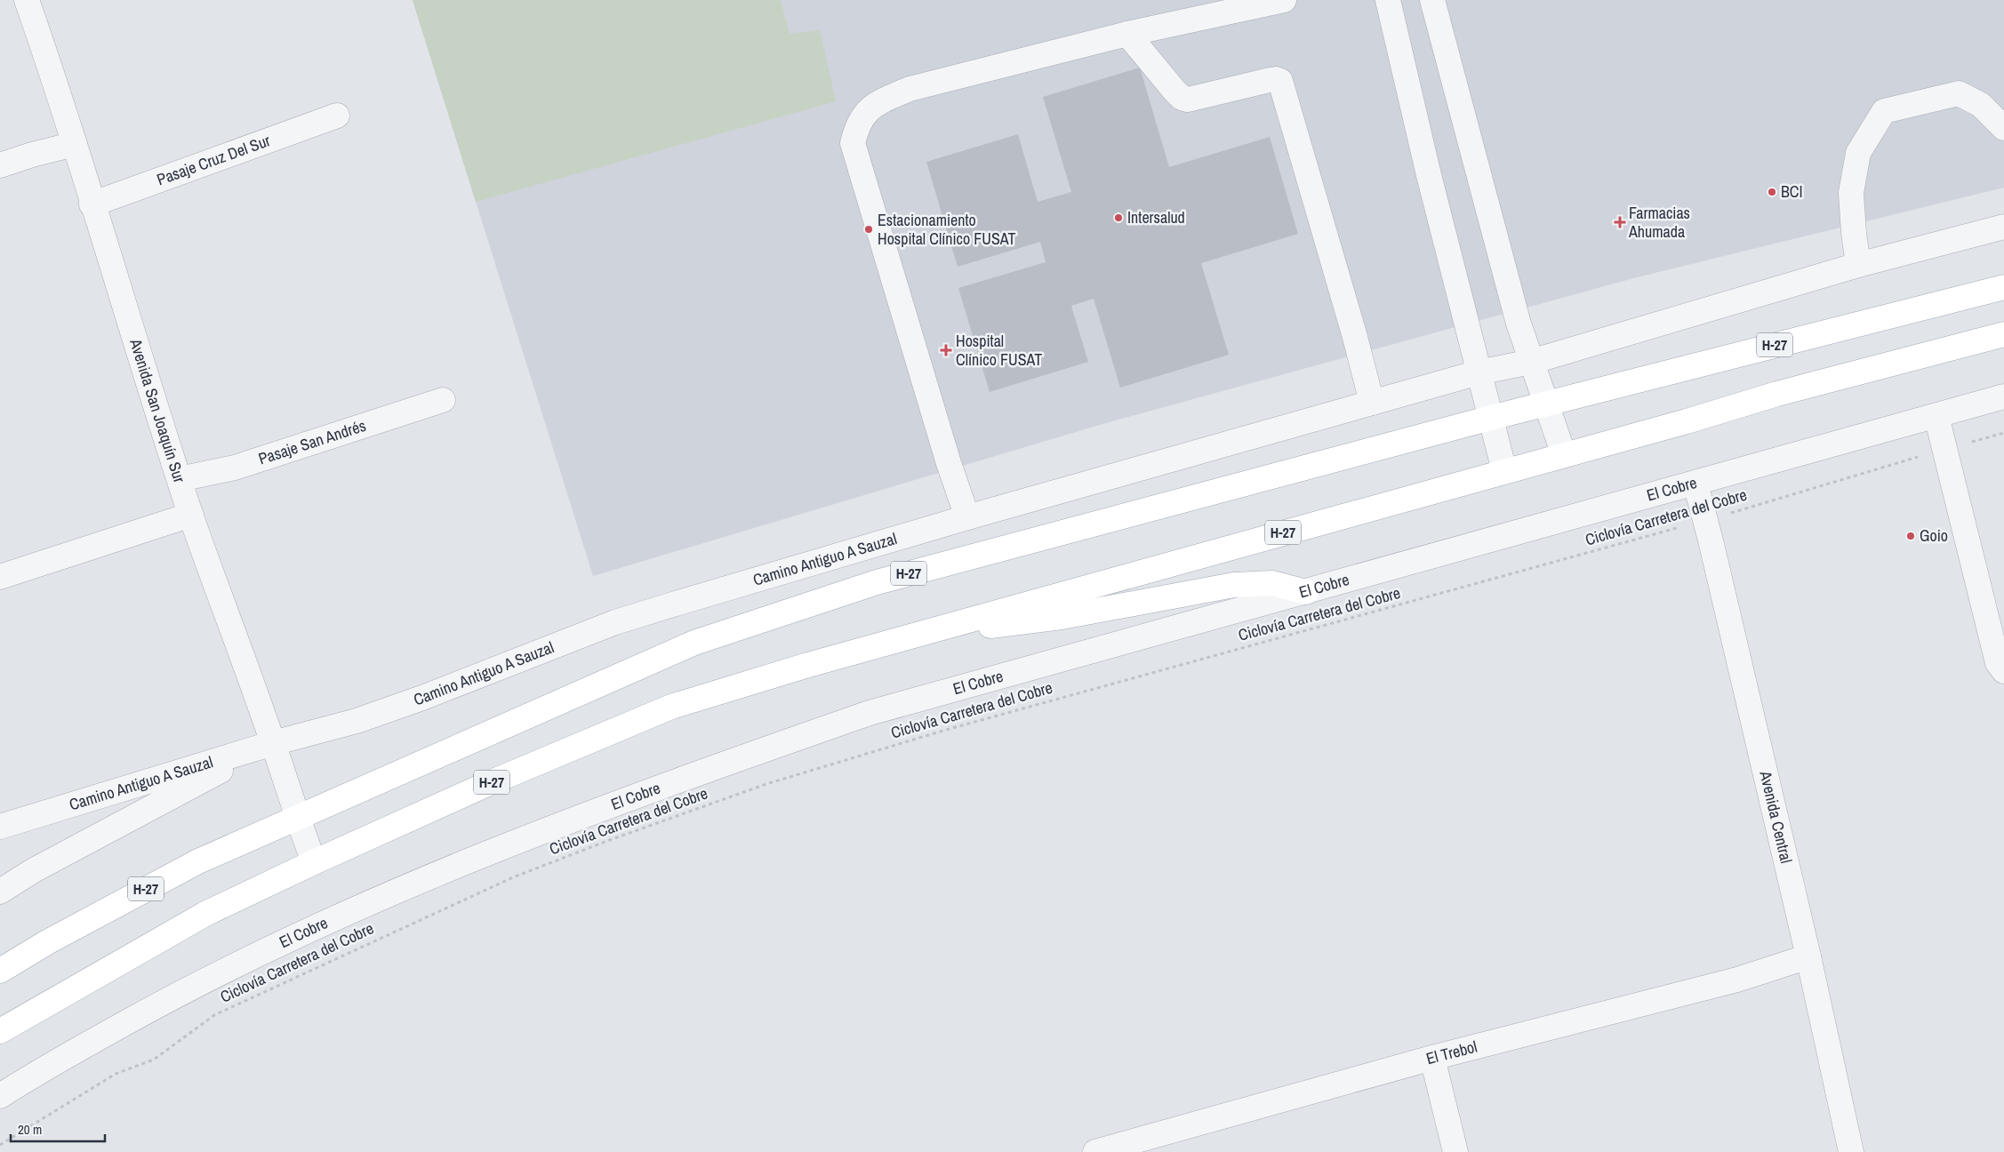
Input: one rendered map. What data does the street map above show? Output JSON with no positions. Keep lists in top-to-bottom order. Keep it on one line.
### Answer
{"streets":{"main road":["H-27"],"street":["Pasaje Cruz Del Sur","Avenida San Joaquín Sur","Pasaje San Andrés","El Cobre","Camino Antiguo A Sauzal","Avenida Central","El Trebol"],"path":["Ciclovía Carretera del Cobre"]},"crossings":[["Pasaje Cruz Del Sur","Avenida San Joaquín Sur"],["H-27","Avenida San Joaquín Sur"],["Avenida San Joaquín Sur","Pasaje San Andrés"],["Avenida San Joaquín Sur","Camino Antiguo A Sauzal"],["El Cobre","Avenida Central"],["Ciclovía Carretera del Cobre","Avenida Central"],["Avenida Central","El Trebol"]],"places":{"other":["BCI","Intersalud","Estacionamiento Hospital Clínico FUSAT","Goio"],"health":["Farmacias Ahumada","Hospital Clínico FUSAT"]},"scale_bar":"20 m"}
